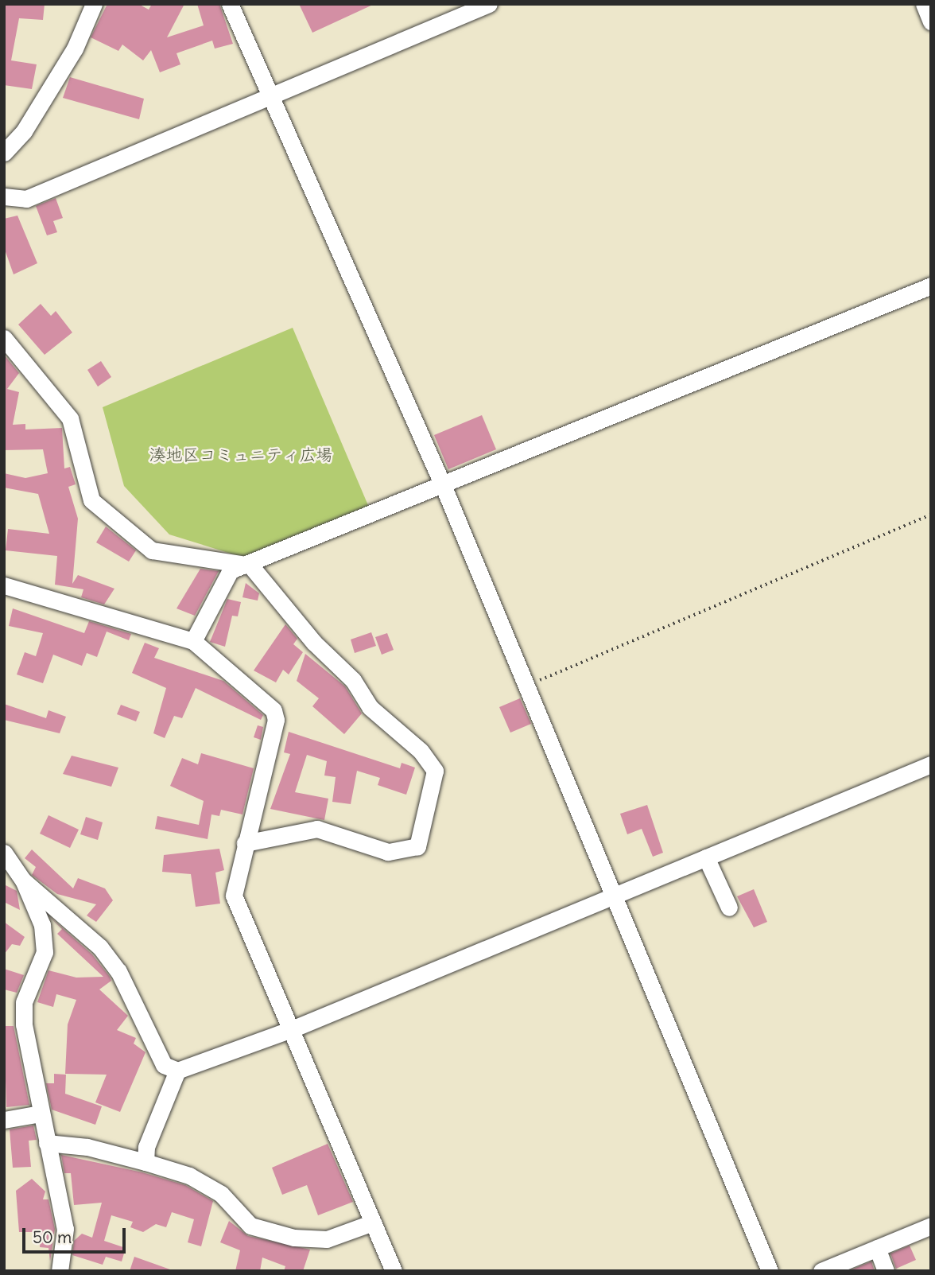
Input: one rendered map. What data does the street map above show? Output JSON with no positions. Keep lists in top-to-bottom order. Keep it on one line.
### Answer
{"parks":["湊地区コミュニティ広場"],"scale_bar":"50 m"}
